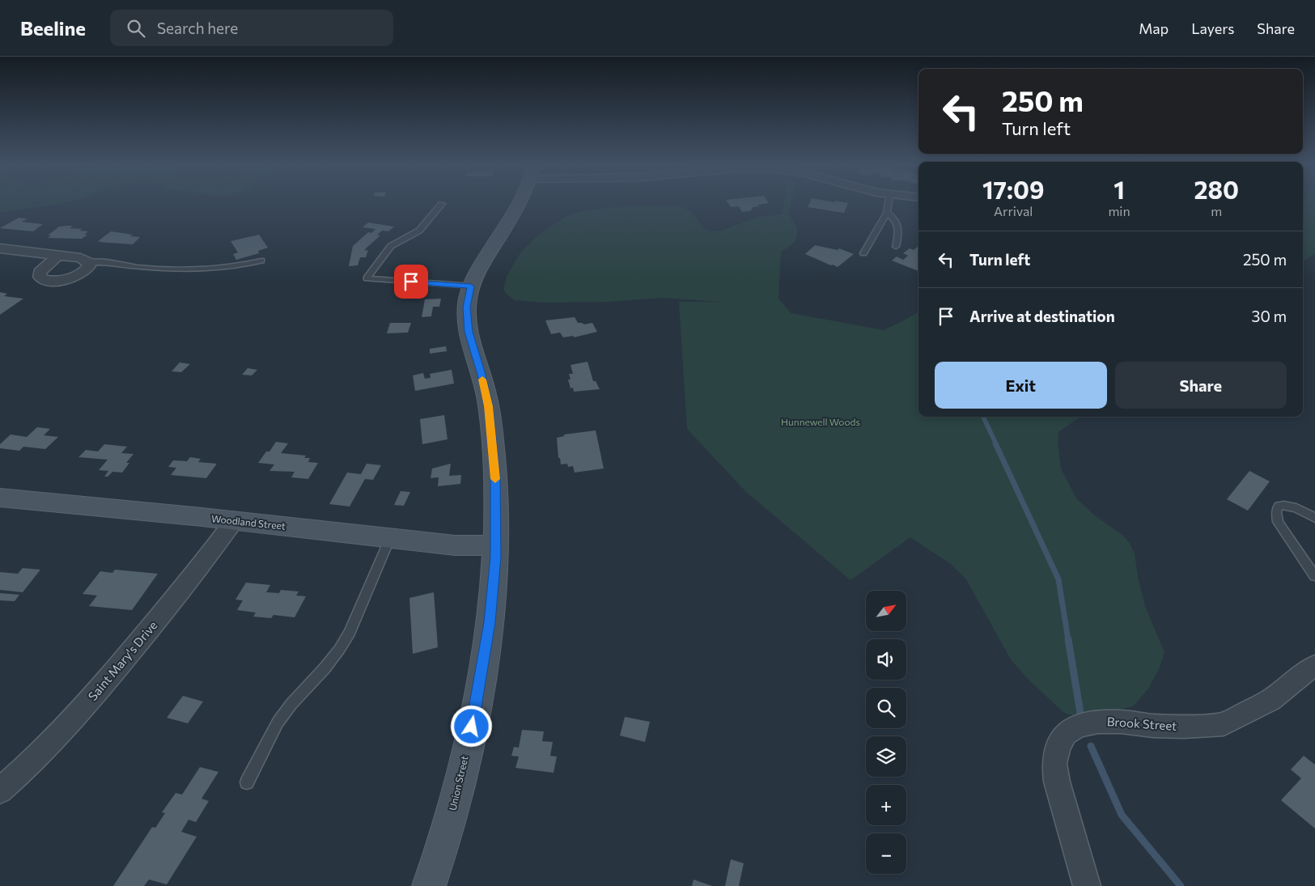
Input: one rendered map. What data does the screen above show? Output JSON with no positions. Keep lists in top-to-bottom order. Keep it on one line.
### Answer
{"streets":{"street":["Woodland Street","Saint Mary's Drive","Brook Street","Union Street"]},"crossings":[["Woodland Street","Saint Mary's Drive"],["Woodland Street","Union Street"]],"parks":["Hunnewell Woods"],"north":"top right","page":{"header":"Beeline","search":"Search here","nav":["Map","Layers","Share"],"turn":["250 m","Turn left"],"eta":["17:09","Arrival","1","min","280","m"],"list":[{"name":"Turn left","value":"250 m"},{"name":"Arrive at destination","value":"30 m"}],"buttons":["Exit","Share"],"map_buttons":["+","−"]}}
